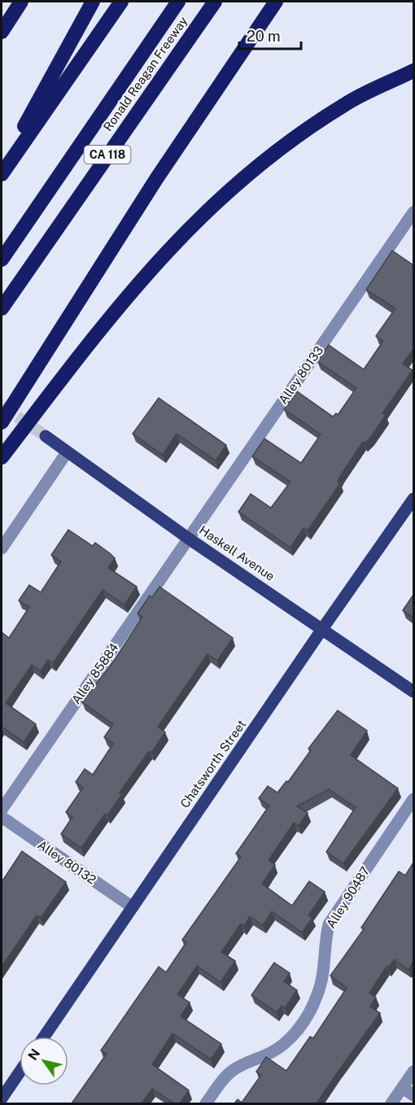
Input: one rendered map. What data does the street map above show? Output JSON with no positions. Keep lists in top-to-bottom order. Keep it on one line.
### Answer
{"streets":{"highway":["Ronald Reagan Freeway","CA 118"],"main road":["Haskell Avenue","Chatsworth Street"],"street":["Alley 80133","Alley 85884","Alley 80132","Alley 90487"]},"crossings":[["Alley 80133","Haskell Avenue"],["Alley 80133","Alley 85884"],["Haskell Avenue","Alley 85884"],["Haskell Avenue","Chatsworth Street"],["Chatsworth Street","Alley 80132"]],"scale_bar":"20 m","north":"top left"}
